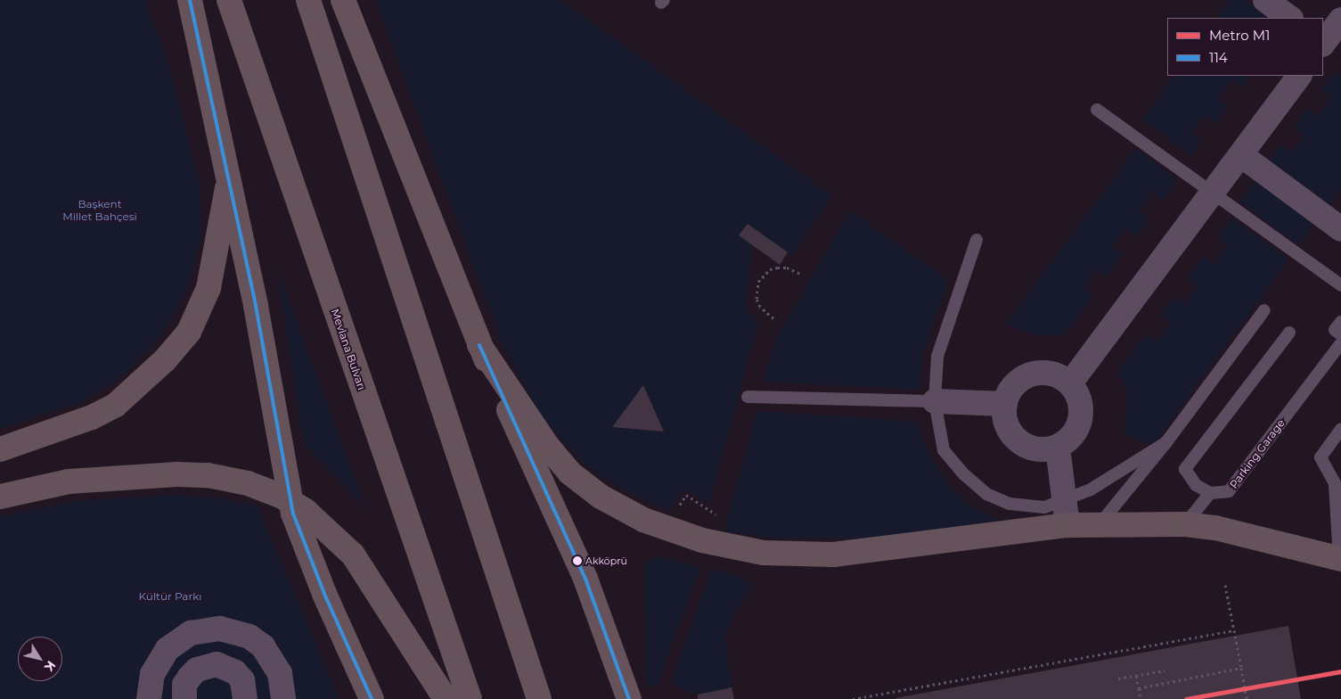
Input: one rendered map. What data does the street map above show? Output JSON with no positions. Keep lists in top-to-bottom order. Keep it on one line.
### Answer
{"streets":{"highway":["Mevlana Bulvarı"],"lane":["Parking Garage"]},"parks":["Başkent Millet Bahçesi","Kültür Parkı"],"places":["Akköprü"],"lines":["transit line 114","metro line M1"],"legend":["Metro M1","114"],"north":"bottom right"}
